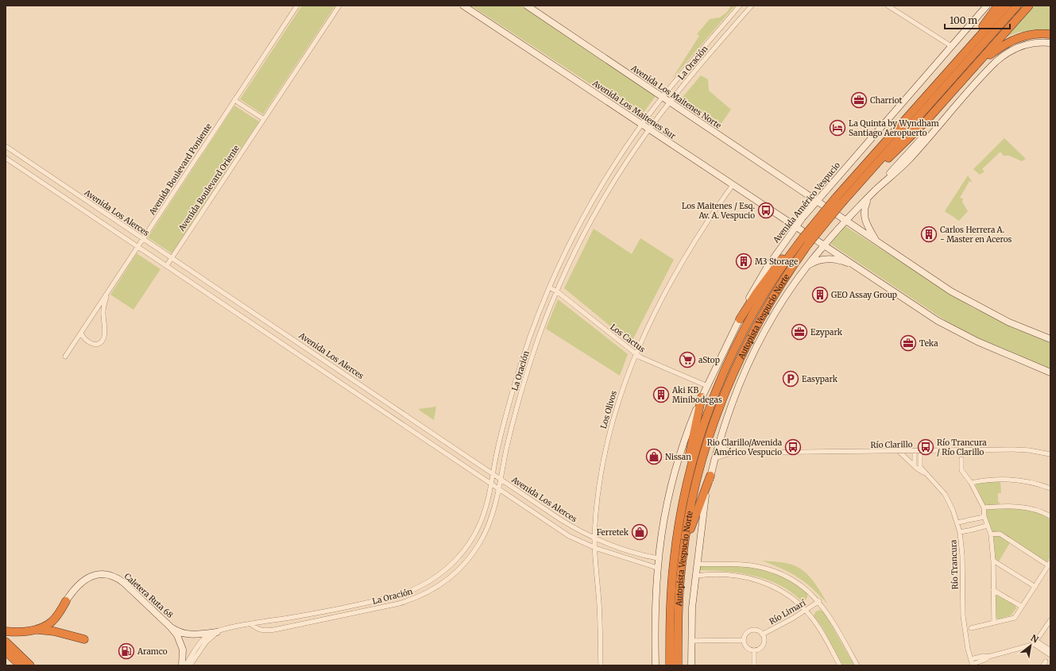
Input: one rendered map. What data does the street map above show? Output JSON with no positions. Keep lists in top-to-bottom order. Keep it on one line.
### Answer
{"streets":{"highway":["Autopista Vespucio Norte"],"street":["La Oración","Avenida Los Maitenes Norte","Avenida Los Maitenes Sur","Avenida Boulevard Poniente","Avenida Boulevard Oriente","Avenida Américo Vespucio","Avenida Los Alerces","Los Cactus","Los Olivos","Río Clarillo","Río Trancura","Caletera Ruta 68","Río Limarí"]},"crossings":[["La Oración","Avenida Los Maitenes Norte"],["La Oración","Avenida Los Maitenes Sur"],["La Oración","Avenida Los Alerces"],["La Oración","Los Cactus"],["Avenida Los Maitenes Norte","Avenida Américo Vespucio"],["Avenida Los Maitenes Sur","Avenida Américo Vespucio"],["Avenida Los Maitenes Sur","Los Olivos"],["Avenida Boulevard Poniente","Avenida Los Alerces"],["Avenida Boulevard Oriente","Avenida Los Alerces"],["Avenida Américo Vespucio","Avenida Los Alerces"],["Avenida Américo Vespucio","Los Cactus"],["Avenida Los Alerces","Los Olivos"],["Los Cactus","Los Olivos"],["Río Clarillo","Río Trancura"]],"places":{"office":["Charriot","Ezypark","Teka"],"hotel":["La Quinta by Wyndham Santiago Aeropuerto"],"bus stop":["Los Maitenes / Esq. Av. A. Vespucio","Rio Clarillo/Avenida Américo Vespucio","Río Trancura / Río Clarillo"],"building":["Carlos Herrera A. - Master en Aceros","M3 Storage","GEO Assay Group","Aki KB Minibodegas"],"supermarket":["aStop"],"parking":["Easypark"],"shop":["Nissan","Ferretek"],"fuel station":["Aramco"]},"scale_bar":"100 m","north":"top right"}
